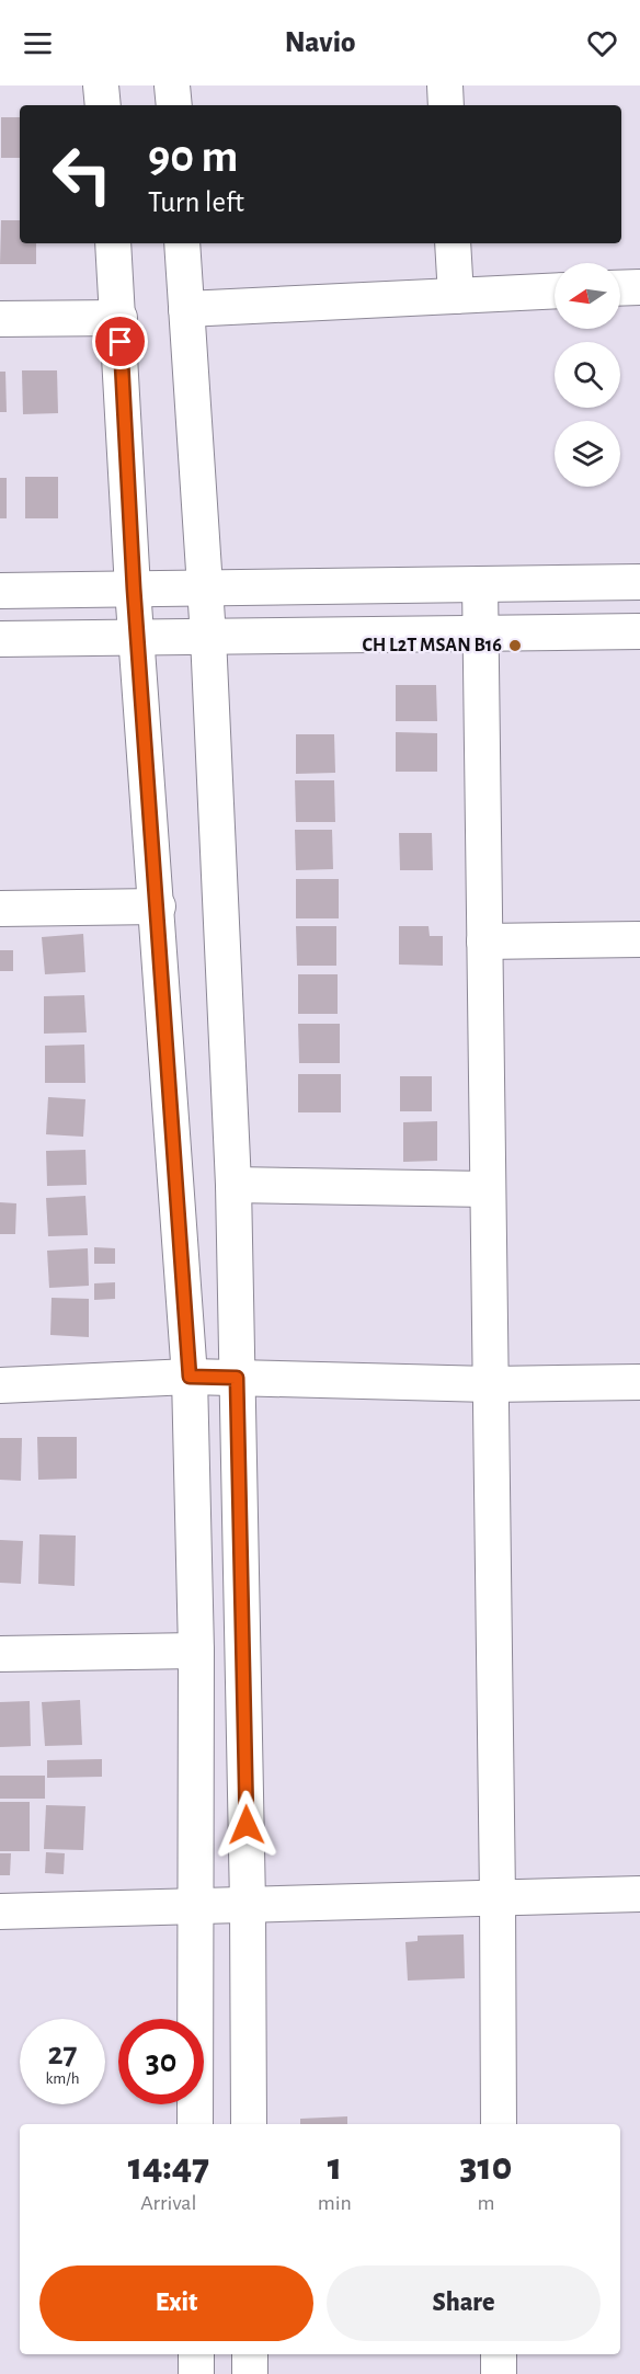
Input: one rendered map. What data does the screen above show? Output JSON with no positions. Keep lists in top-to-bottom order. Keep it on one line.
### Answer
{"places":["CH L2T MSAN B16"],"north":"left","page":{"header":"Navio","turn":["90 m","Turn left"],"speed":"27 km/h","limit":"30","eta":["14:47","Arrival","1","min","310","m"],"buttons":["Exit","Share"]}}
